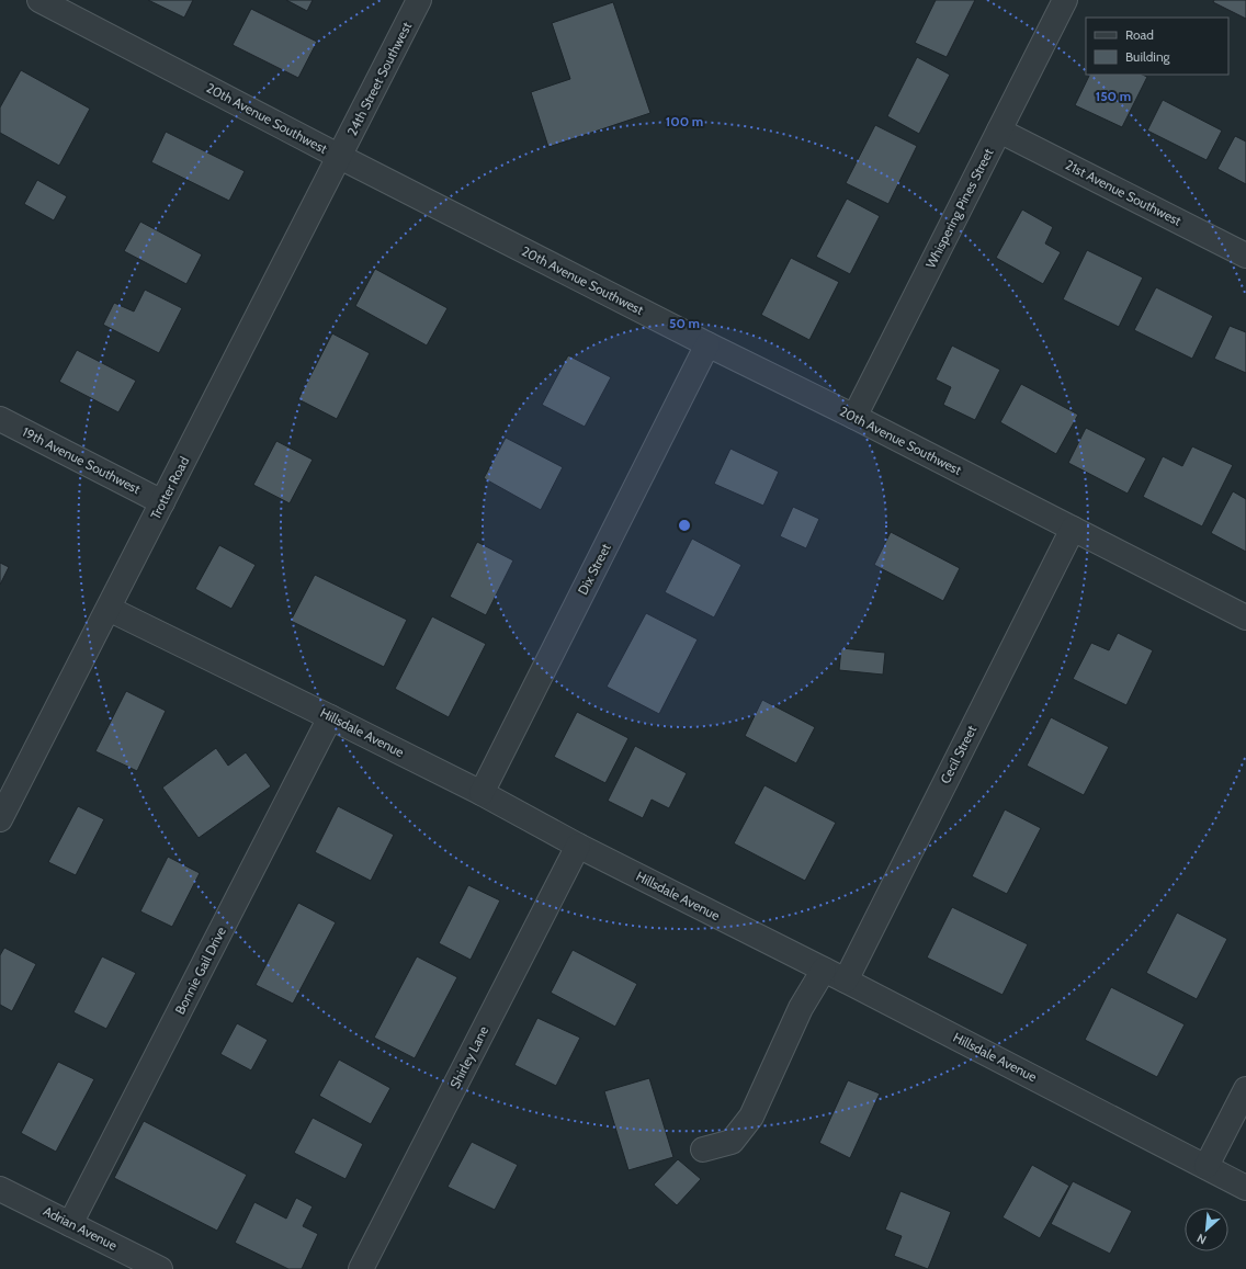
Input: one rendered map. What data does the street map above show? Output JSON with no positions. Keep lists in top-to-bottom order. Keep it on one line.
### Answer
{"streets":{"street":["24th Street Southwest","20th Avenue Southwest","21st Avenue Southwest","Whispering Pines Street","19th Avenue Southwest","Trotter Road","Dix Street","Hillsdale Avenue","Cecil Street","Bonnie Gail Drive","Shirley Lane","Adrian Avenue"]},"crossings":[["24th Street Southwest","20th Avenue Southwest"],["24th Street Southwest","Trotter Road"],["20th Avenue Southwest","Whispering Pines Street"],["20th Avenue Southwest","Trotter Road"],["20th Avenue Southwest","Dix Street"],["20th Avenue Southwest","Cecil Street"],["21st Avenue Southwest","Whispering Pines Street"],["19th Avenue Southwest","Trotter Road"],["Trotter Road","Hillsdale Avenue"],["Dix Street","Hillsdale Avenue"],["Hillsdale Avenue","Cecil Street"],["Hillsdale Avenue","Bonnie Gail Drive"],["Hillsdale Avenue","Shirley Lane"],["Bonnie Gail Drive","Adrian Avenue"]],"legend":["Road","Building"],"north":"bottom left","rings":["150 m","100 m","50 m"]}
